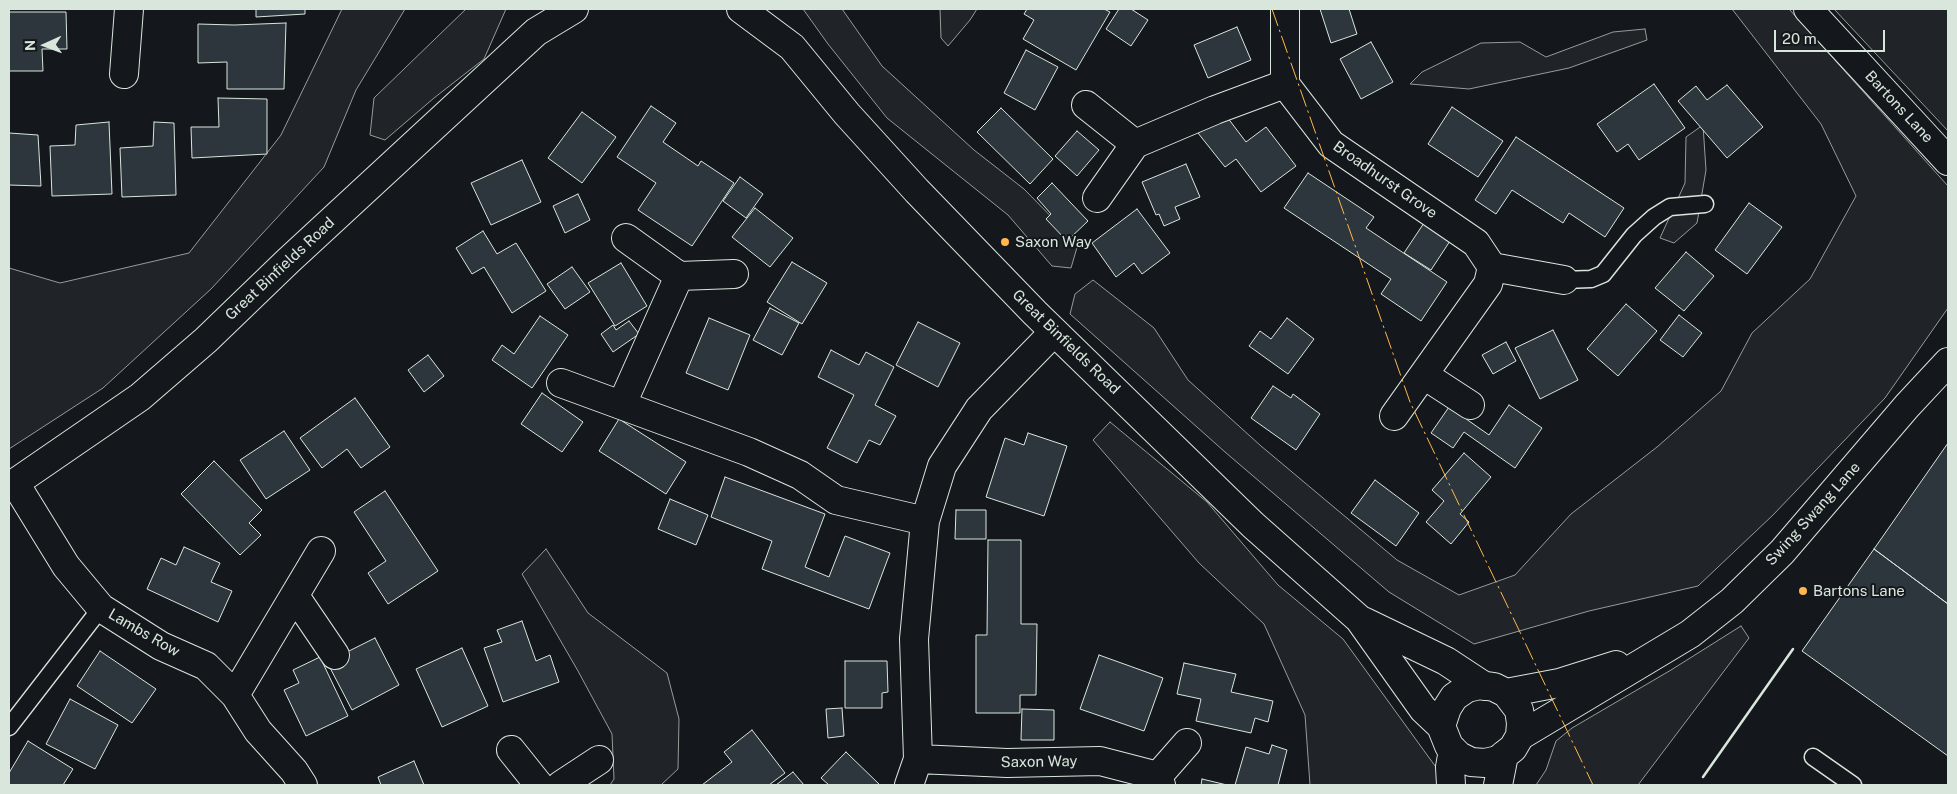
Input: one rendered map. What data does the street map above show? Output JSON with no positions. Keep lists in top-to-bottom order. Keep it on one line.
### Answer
{"streets":{"street":["Bartons Lane","Broadhurst Grove","Great Binfields Road","Swing Swang Lane","Lambs Row","Saxon Way"]},"crossings":[["Great Binfields Road","Swing Swang Lane"],["Great Binfields Road","Lambs Row"]],"places":["Saxon Way","Bartons Lane"],"scale_bar":"20 m","north":"left"}
